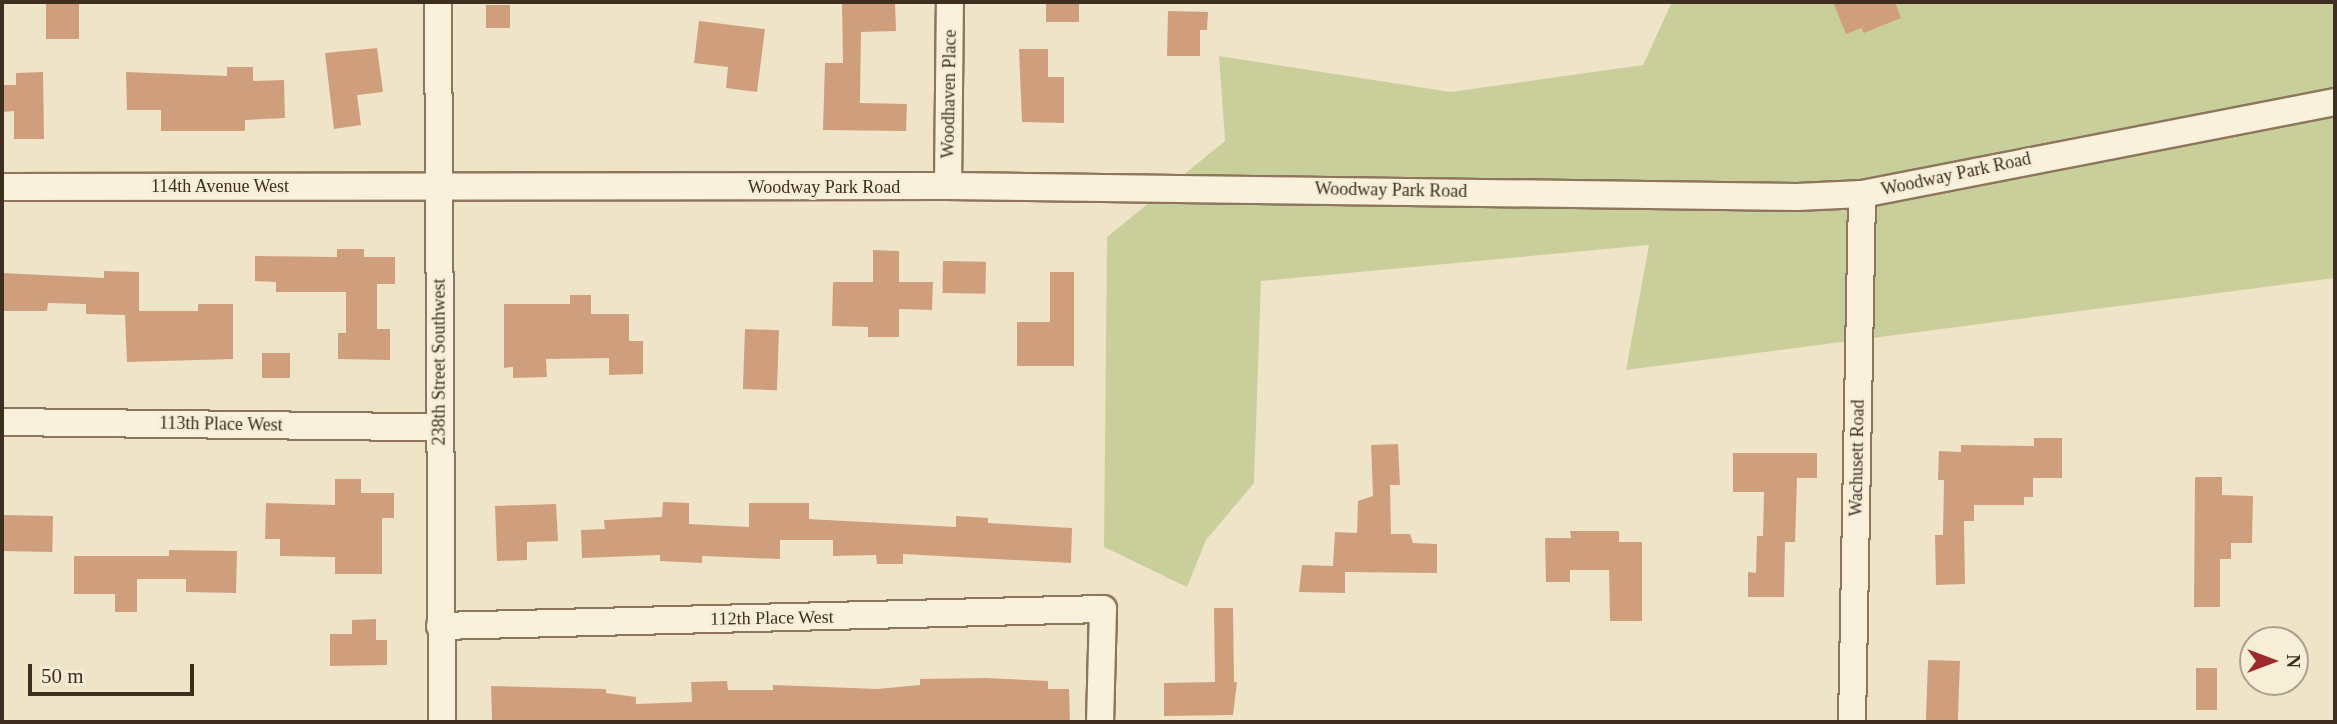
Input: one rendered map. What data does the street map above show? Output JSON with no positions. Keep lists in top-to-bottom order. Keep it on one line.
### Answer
{"streets":{"street":["Woodhaven Place","Woodway Park Road","114th Avenue West","238th Street Southwest","113th Place West","Wachusett Road","112th Place West"]},"crossings":[["Woodhaven Place","Woodway Park Road"],["Woodway Park Road","114th Avenue West"],["Woodway Park Road","238th Street Southwest"],["Woodway Park Road","Wachusett Road"],["114th Avenue West","238th Street Southwest"],["238th Street Southwest","113th Place West"],["238th Street Southwest","112th Place West"]],"scale_bar":"50 m","north":"right"}
